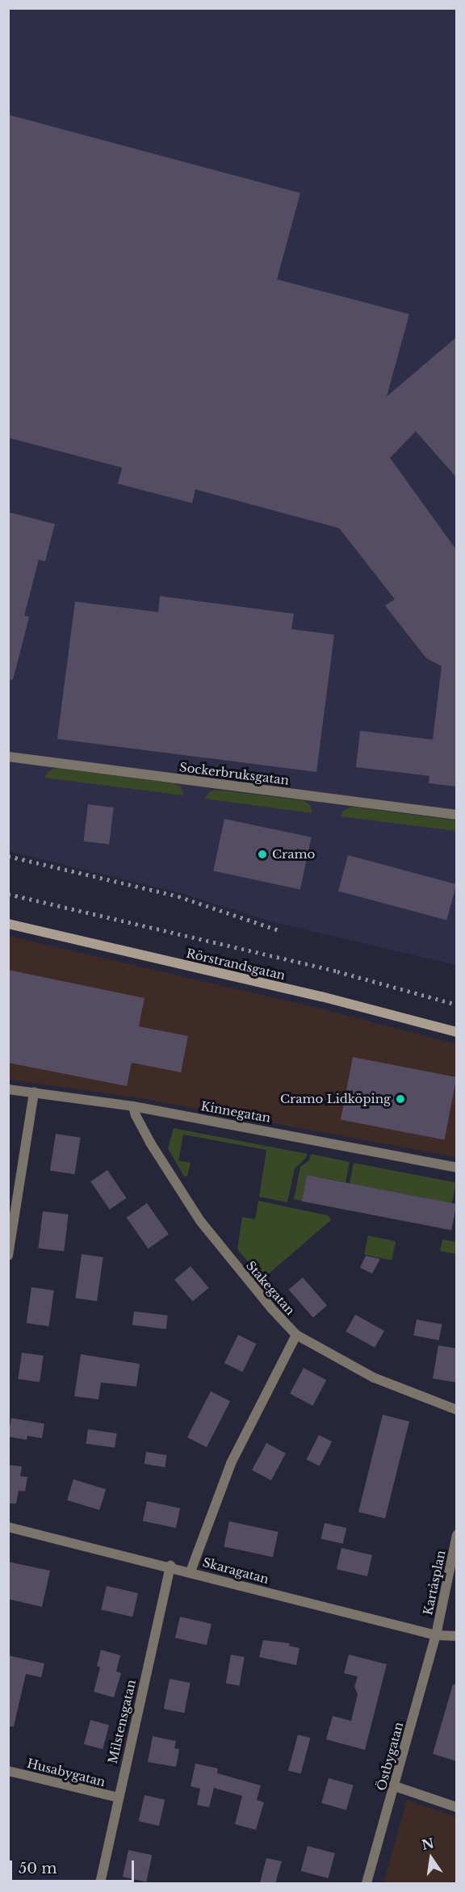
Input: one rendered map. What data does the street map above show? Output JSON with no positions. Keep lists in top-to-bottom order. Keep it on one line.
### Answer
{"streets":{"main road":["Rörstrandsgatan"],"street":["Sockerbruksgatan","Kinnegatan","Stakegatan","Skaragatan","Kartåsplan","Milstensgatan","Östbygatan","Husabygatan"]},"crossings":[["Kinnegatan","Stakegatan"],["Skaragatan","Kartåsplan"],["Skaragatan","Milstensgatan"],["Skaragatan","Östbygatan"],["Kartåsplan","Östbygatan"],["Milstensgatan","Husabygatan"]],"places":["Cramo","Cramo Lidköping"],"scale_bar":"50 m","north":"top"}
